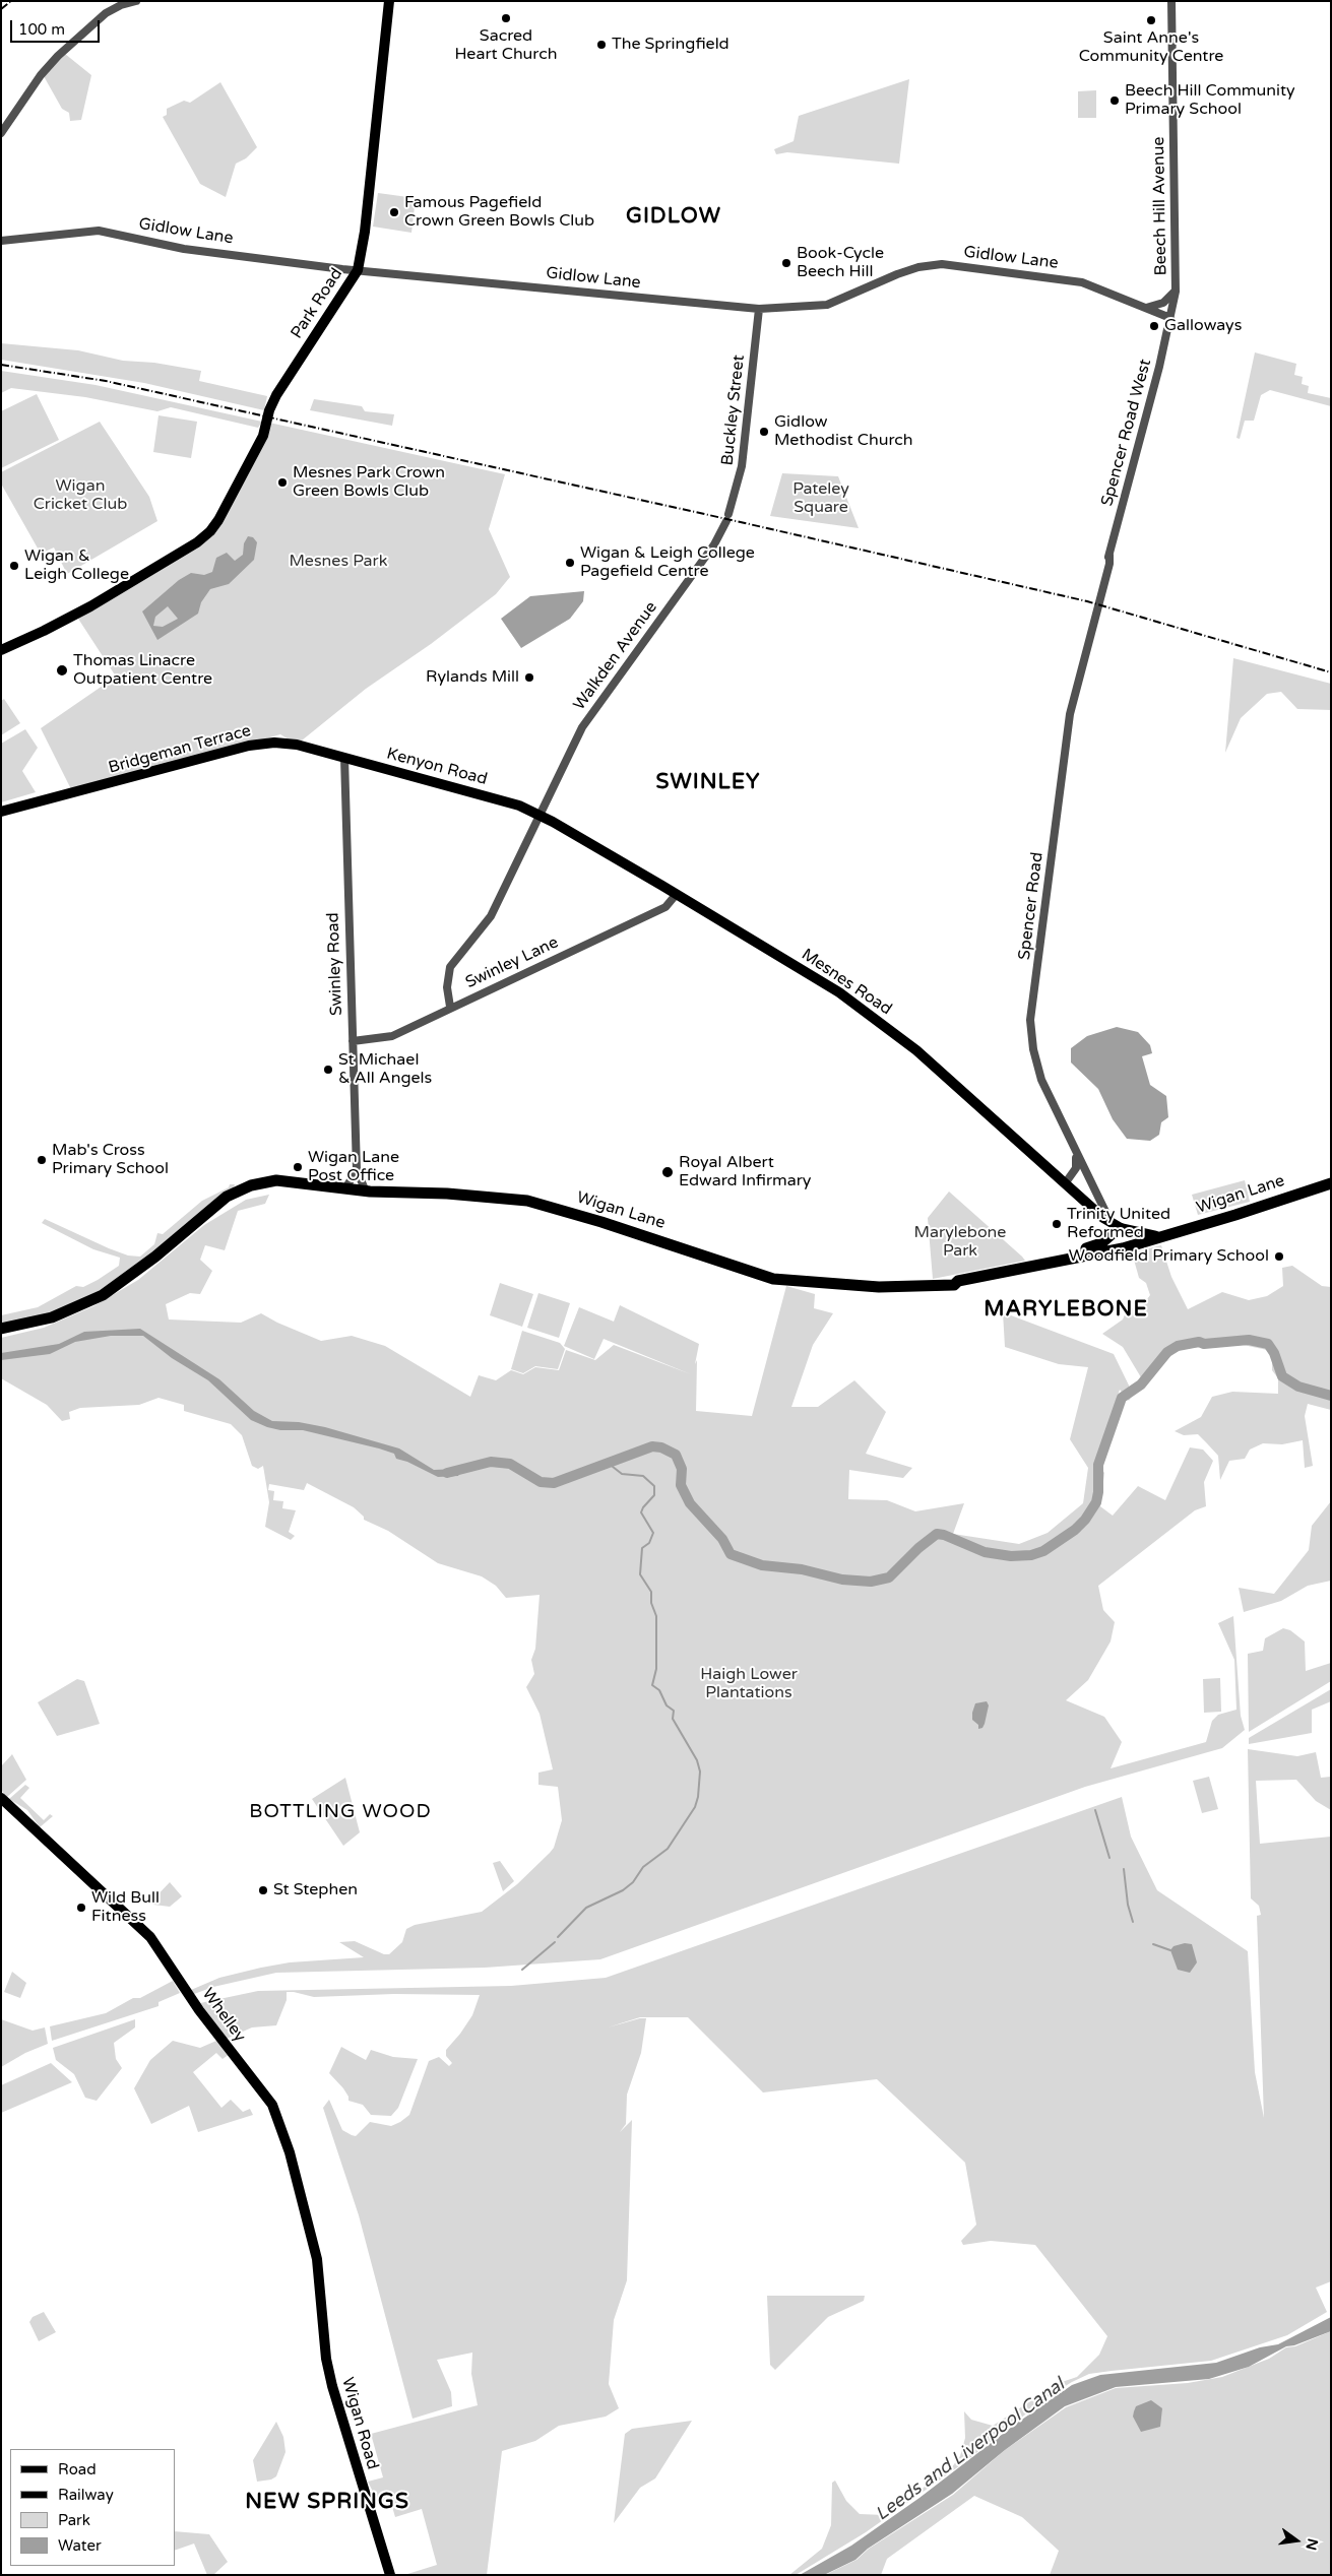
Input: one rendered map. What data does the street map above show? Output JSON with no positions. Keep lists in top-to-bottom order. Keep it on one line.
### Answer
{"streets":{"highway":["Wigan Lane"],"main road":["Park Road","Bridgeman Terrace","Kenyon Road","Mesnes Road","Whelley","Wigan Road"],"street":["Beech Hill Avenue","Gidlow Lane","Buckley Street","Spencer Road West","Walkden Avenue","Spencer Road","Swinley Lane","Swinley Road"]},"crossings":[["Beech Hill Avenue","Gidlow Lane"],["Beech Hill Avenue","Spencer Road West"],["Gidlow Lane","Park Road"],["Gidlow Lane","Buckley Street"],["Gidlow Lane","Spencer Road West"],["Buckley Street","Walkden Avenue"],["Spencer Road West","Spencer Road"],["Walkden Avenue","Kenyon Road"],["Walkden Avenue","Swinley Lane"],["Walkden Avenue","Mesnes Road"],["Bridgeman Terrace","Kenyon Road"],["Kenyon Road","Swinley Road"],["Kenyon Road","Mesnes Road"],["Spencer Road","Mesnes Road"],["Swinley Lane","Swinley Road"],["Swinley Lane","Mesnes Road"],["Swinley Road","Wigan Lane"],["Mesnes Road","Wigan Lane"],["Whelley","Wigan Road"]],"districts":["GIDLOW","SWINLEY","MARYLEBONE","BOTTLING WOOD","NEW SPRINGS"],"water":["Leeds and Liverpool Canal"],"parks":["Wigan Cricket Club","Pateley Square","Mesnes Park","Marylebone Park","Haigh Lower Plantations"],"places":["Sacred Heart Church","Saint Anne's Community Centre","The Springfield","Beech Hill Community Primary School","Famous Pagefield Crown Green Bowls Club","Book-Cycle Beech Hill","Galloways","Gidlow Methodist Church","Mesnes Park Crown Green Bowls Club","Wigan & Leigh College Pagefield Centre","Wigan & Leigh College","Thomas Linacre Outpatient Centre","Rylands Mill","St Michael & All Angels","Mab's Cross Primary School","Wigan Lane Post Office","Royal Albert Edward Infirmary","Trinity United Reformed","Woodfield Primary School","St Stephen","Wild Bull Fitness"],"legend":["Road","Railway","Park","Water"],"scale_bar":"100 m","north":"right"}
